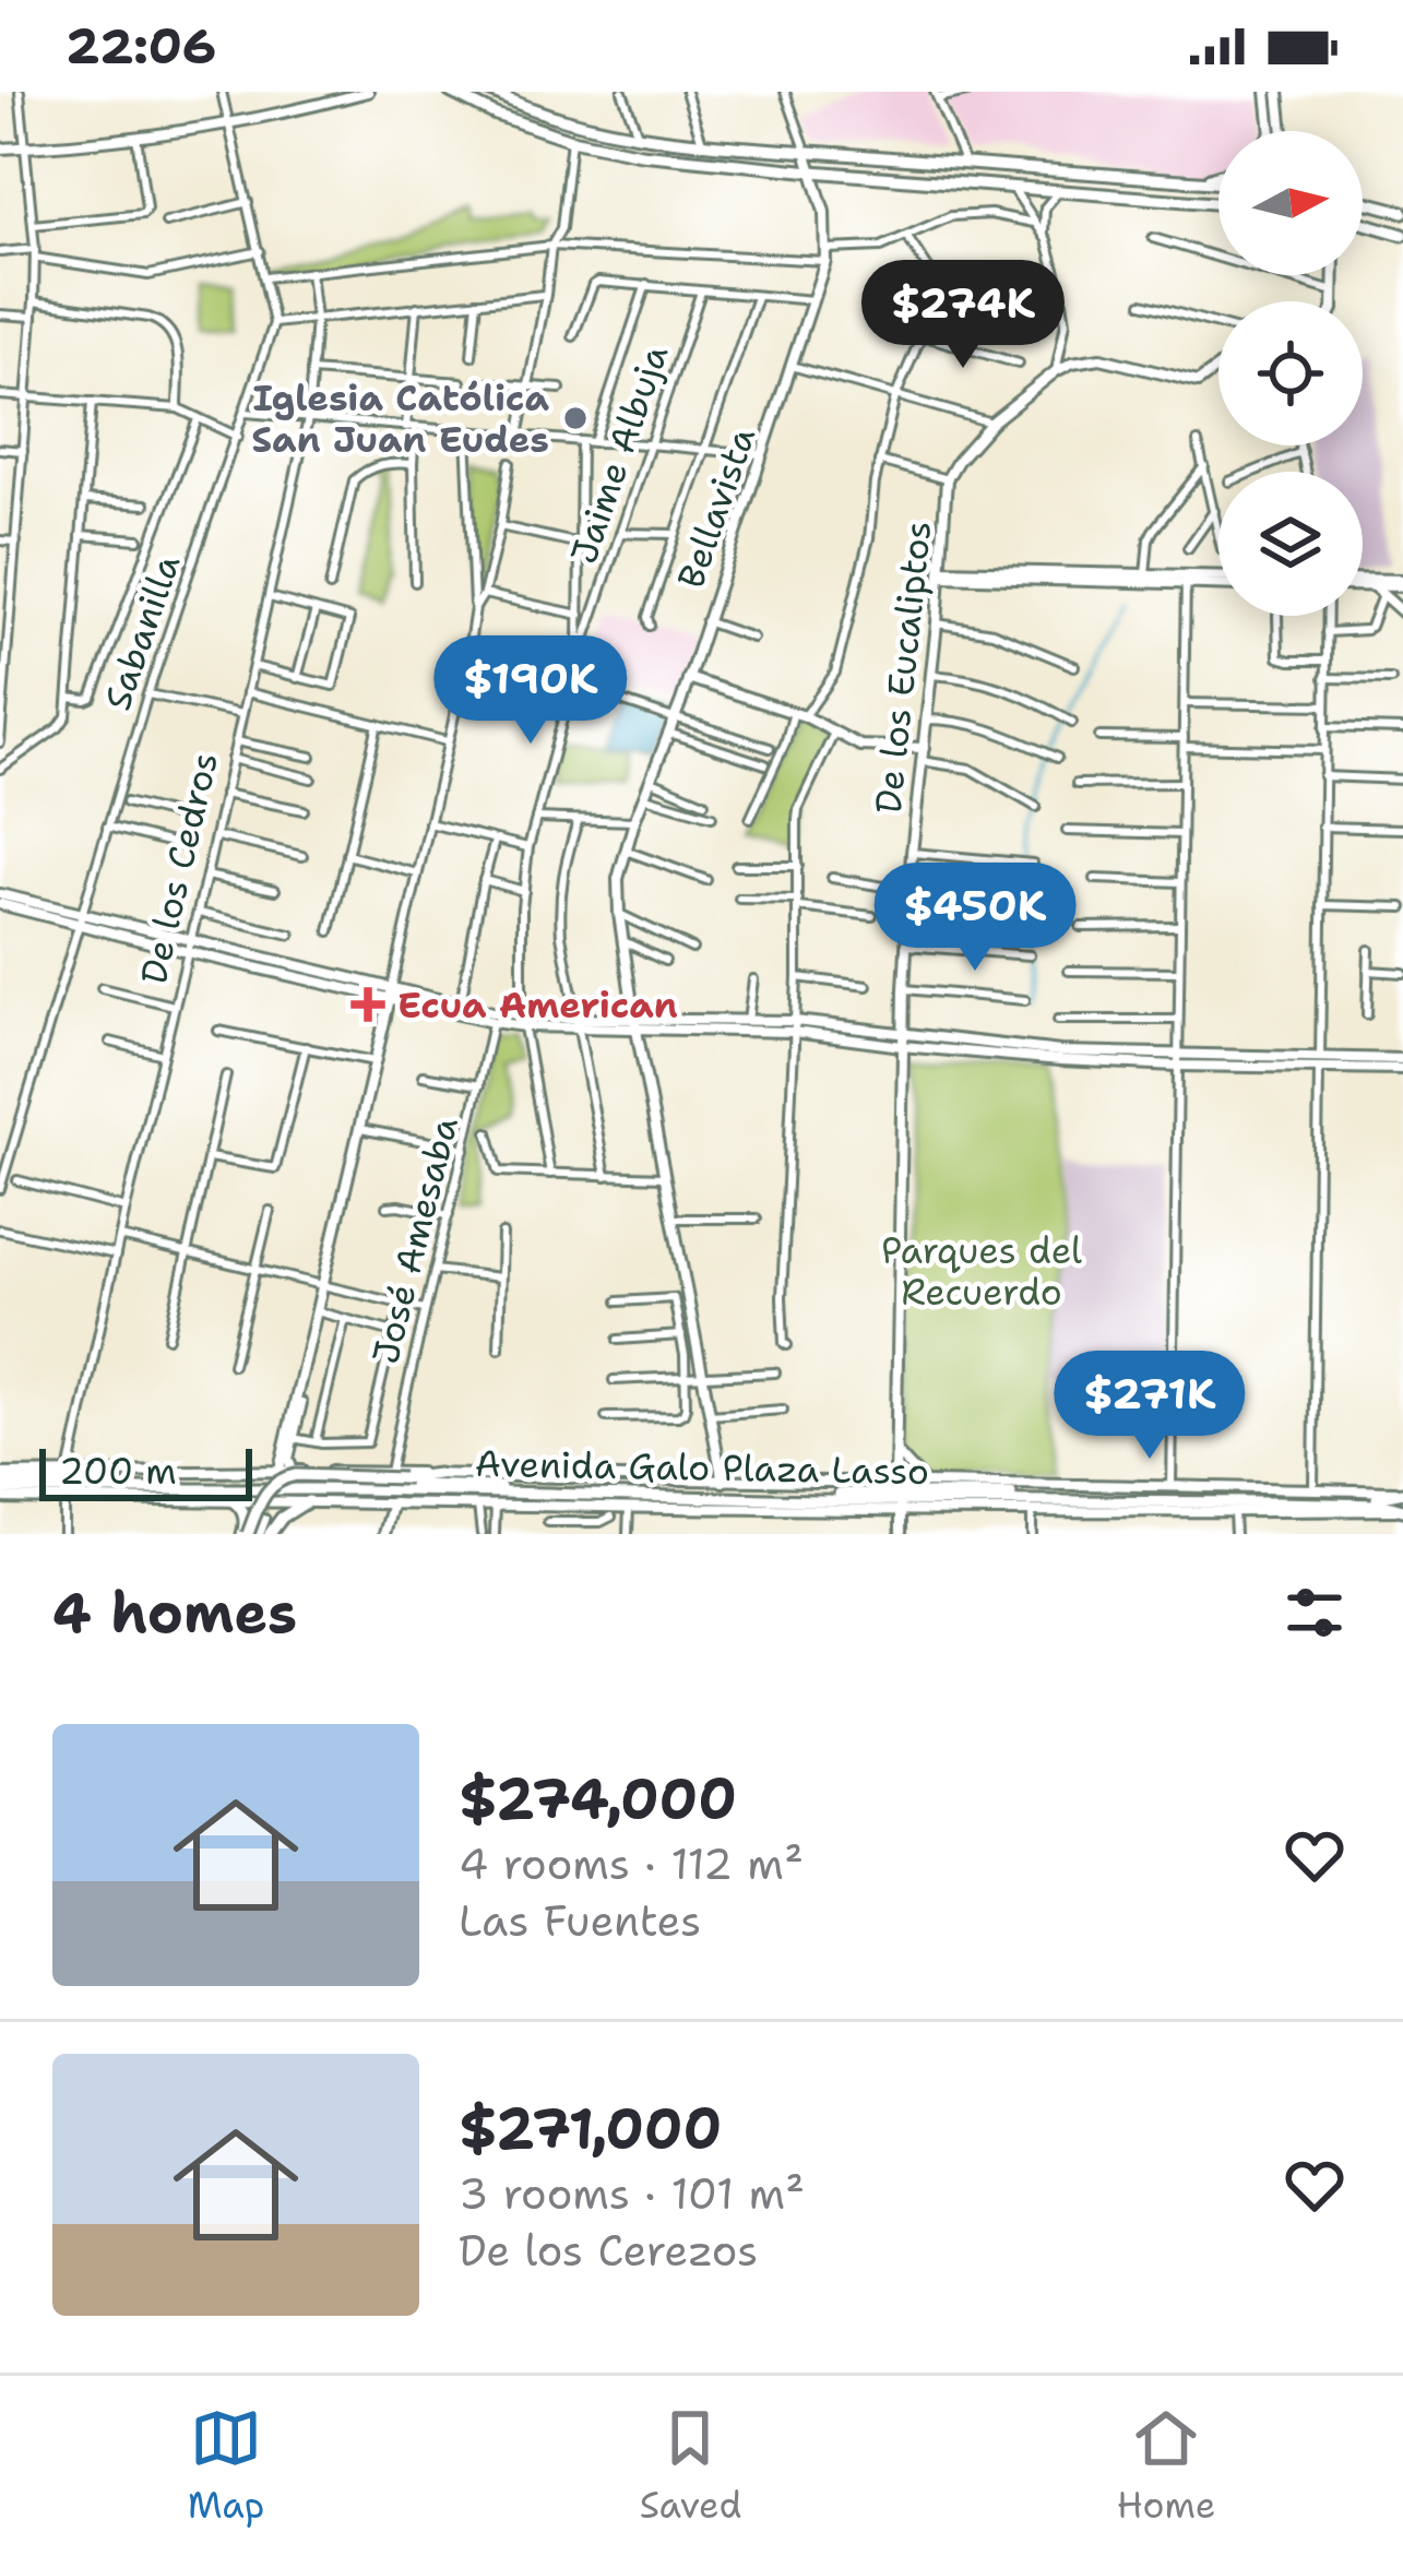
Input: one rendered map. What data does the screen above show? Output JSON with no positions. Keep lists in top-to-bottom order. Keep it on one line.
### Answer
{"streets":{"main road":["Bellavista","De los Eucaliptos","Avenida Galo Plaza Lasso"],"street":["Jaime Albuja","Sabanilla","De los Cedros","José Amesaba"]},"crossings":[["Bellavista","Avenida Galo Plaza Lasso"],["De los Eucaliptos","Avenida Galo Plaza Lasso"],["De los Cedros","Avenida Galo Plaza Lasso"],["José Amesaba","Avenida Galo Plaza Lasso"]],"parks":["Parques del Recuerdo"],"places":{"other":["Iglesia Católica San Juan Eudes"],"health":["Ecua American"]},"scale_bar":"200 m","north":"right","page":{"status":"22:06","price":["$274K","$190K","$450K","$271K"],"scale":"200 m","heading":"4 homes","list":[{"name":"$274,000","note":"4 rooms · 112 m² · Las Fuentes"},{"name":"$271,000","note":"3 rooms · 101 m² · De los Cerezos"}],"tabs":["Map","Saved","Home"]}}
